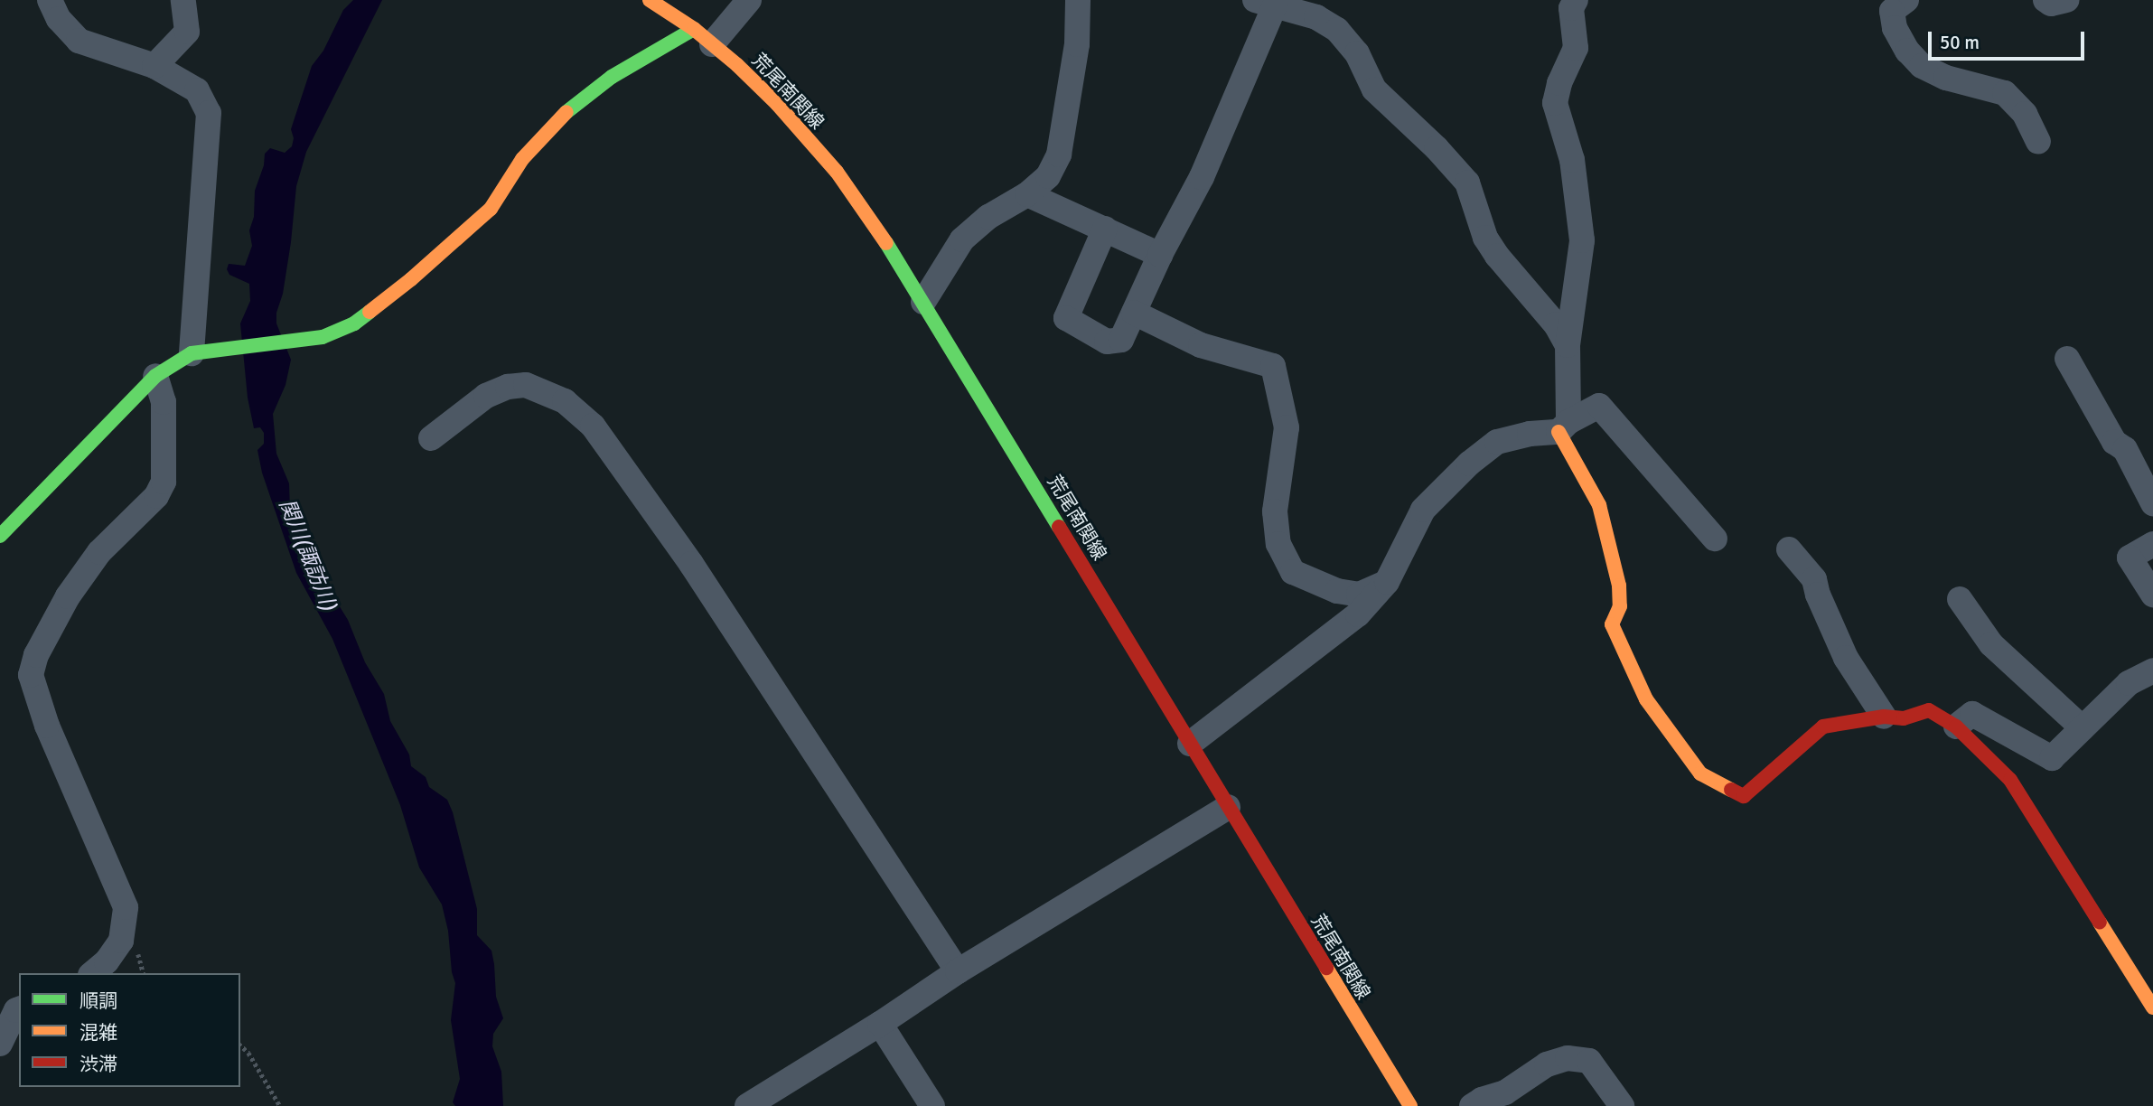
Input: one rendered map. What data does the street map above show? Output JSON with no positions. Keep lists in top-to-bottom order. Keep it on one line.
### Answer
{"streets":{"street":["荒尾南関線"]},"water":["関川(諏訪川)"],"legend":["順調","混雑","渋滞"],"scale_bar":"50 m"}
